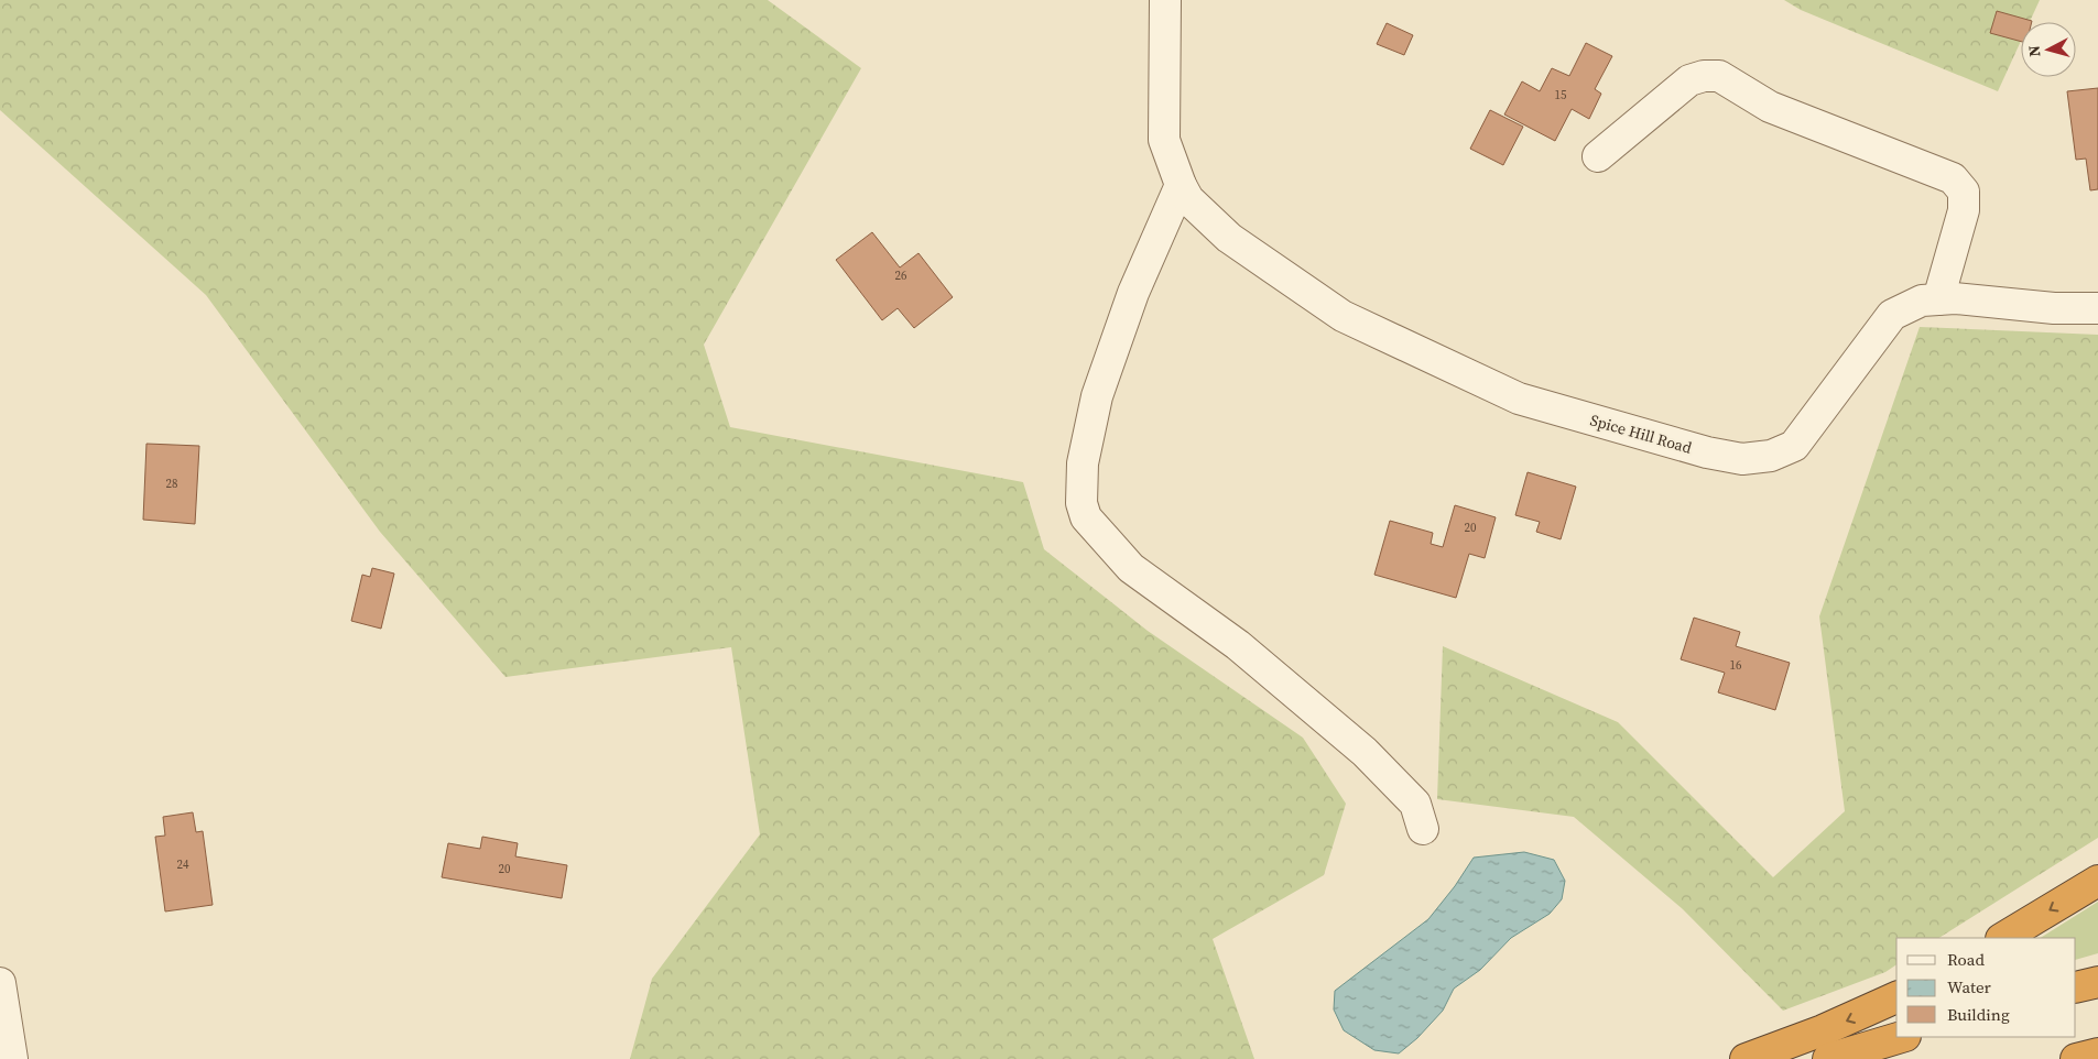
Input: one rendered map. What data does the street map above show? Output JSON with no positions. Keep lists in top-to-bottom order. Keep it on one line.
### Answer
{"streets":{"street":["Spice Hill Road"]},"house_numbers":["15","26","28","20","16","24","20"],"legend":["Road","Water","Building"],"north":"left"}
